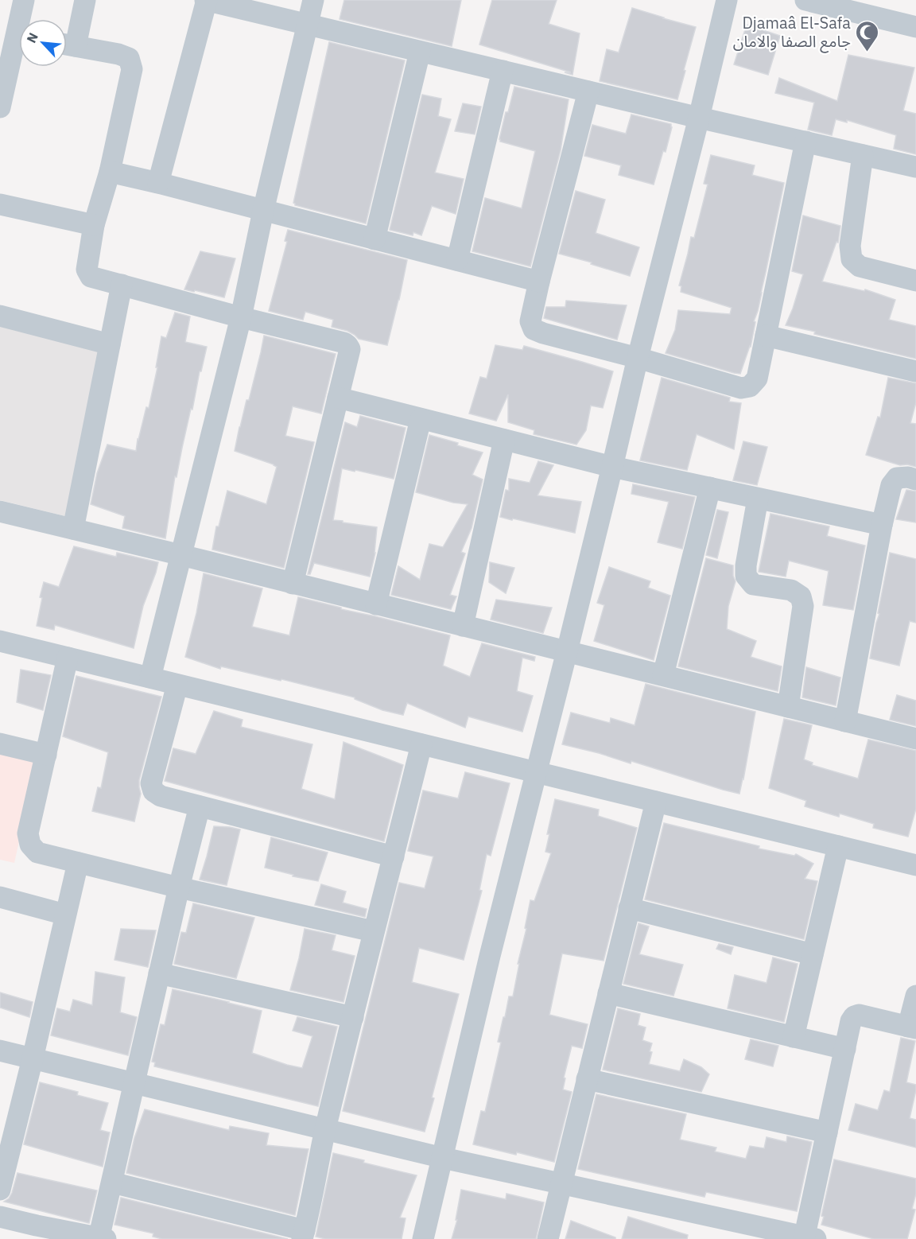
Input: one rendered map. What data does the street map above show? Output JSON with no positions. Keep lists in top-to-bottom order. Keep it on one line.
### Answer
{"places":{"mosque":["Djamaâ El-Safa جامع الصفا والامان"]},"north":"top left"}
